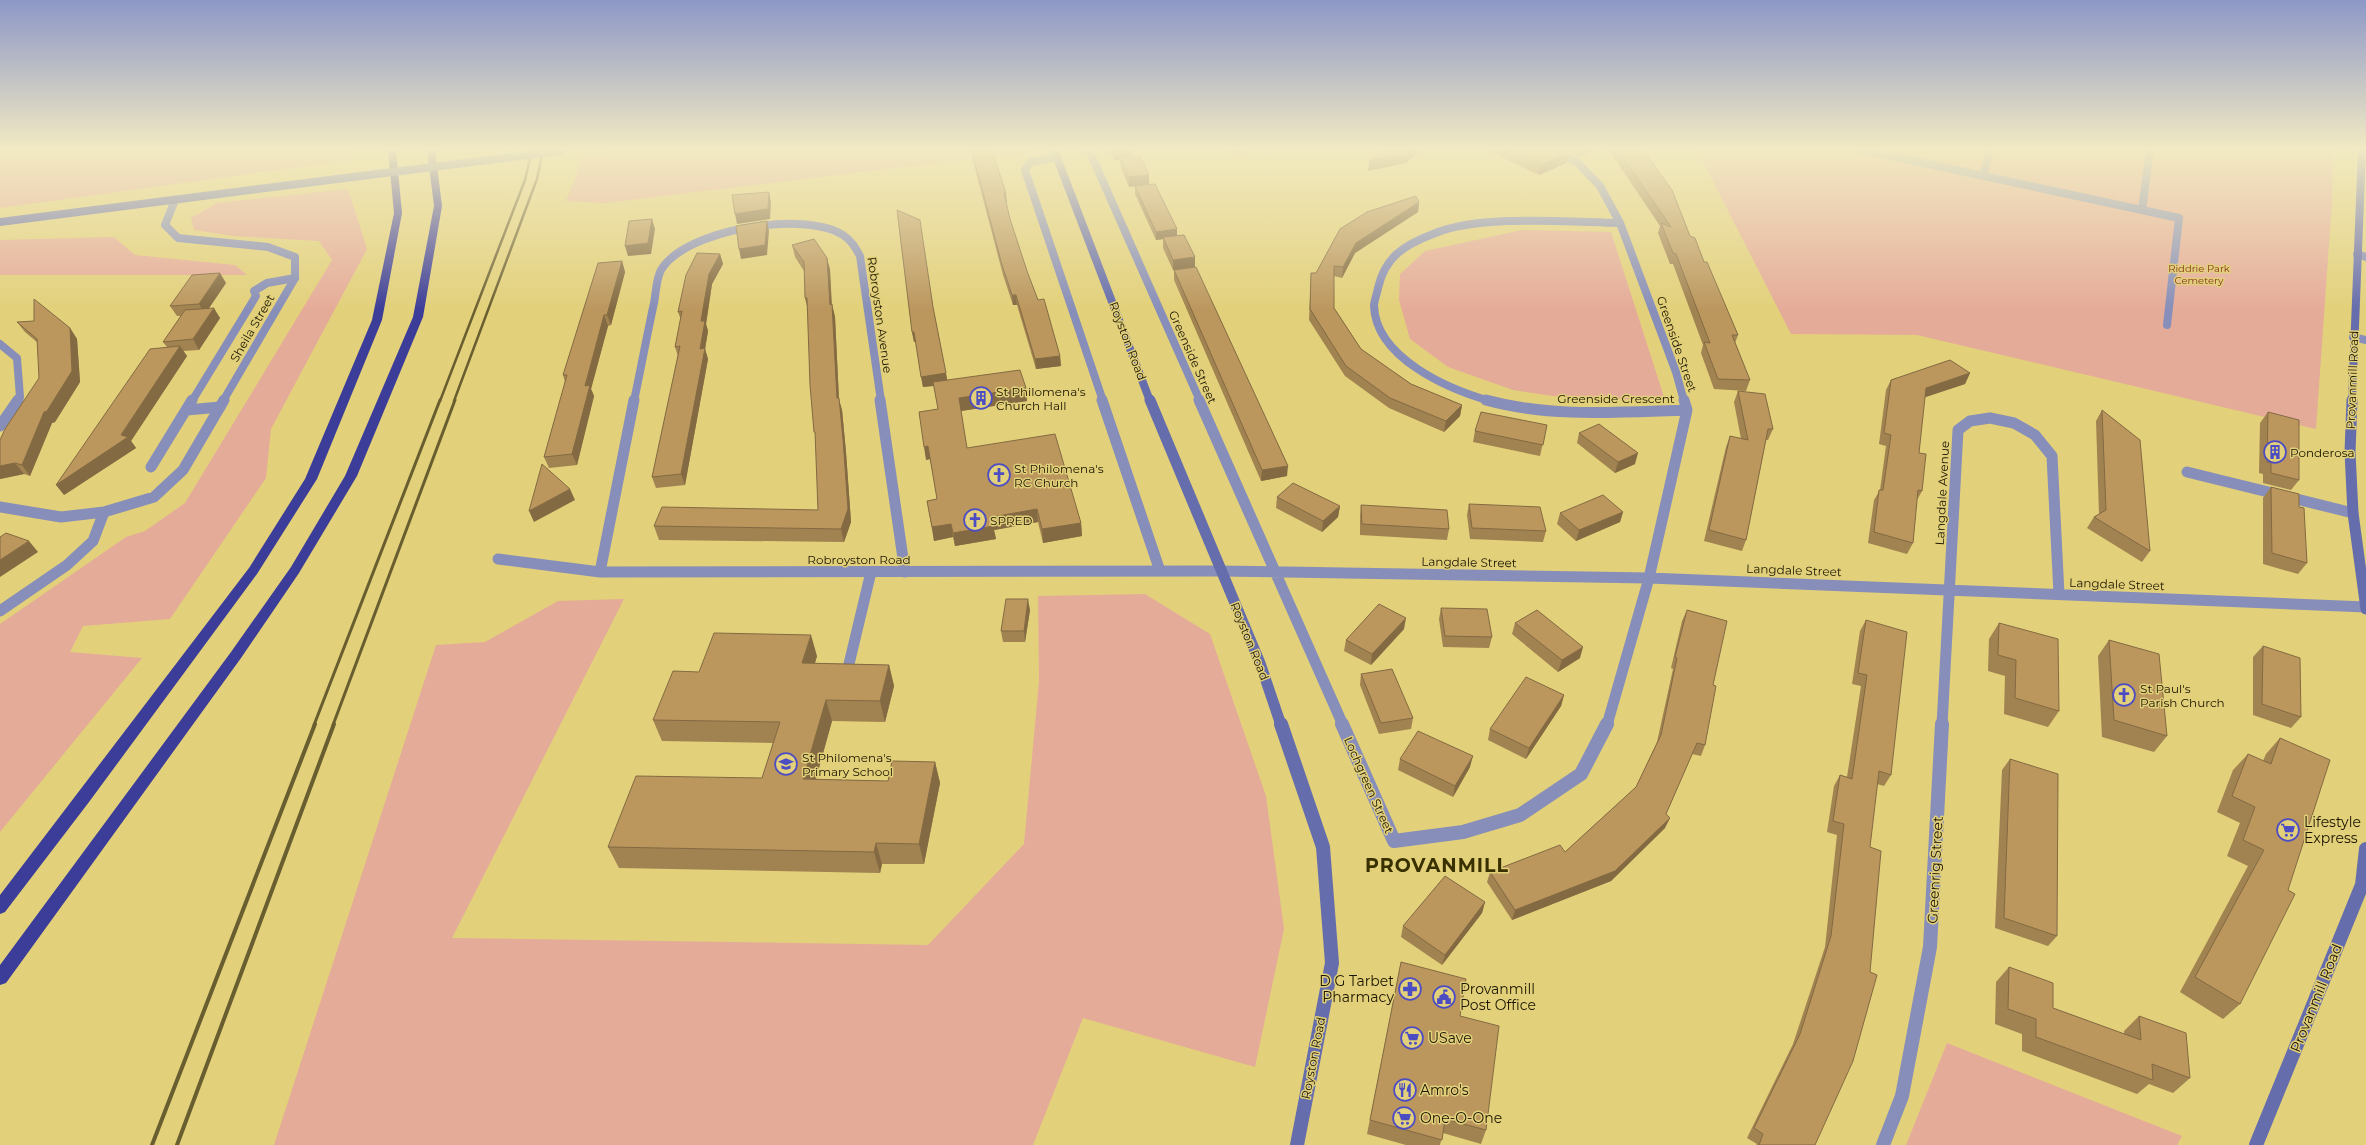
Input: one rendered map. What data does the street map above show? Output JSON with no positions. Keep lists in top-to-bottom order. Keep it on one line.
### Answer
{"streets":{"main road":["Royston Road","Provanmill Road"],"street":["Robroyston Avenue","Sheila Street","Greenside Street","Greenside Crescent","Langdale Avenue","Robroyston Road","Langdale Street","Lochgreen Street","Greenrig Street"]},"crossings":[["Robroyston Avenue","Robroyston Road"],["Royston Road","Robroyston Road"],["Royston Road","Langdale Street"],["Greenside Street","Greenside Crescent"],["Greenside Street","Langdale Street"],["Greenside Street","Lochgreen Street"],["Provanmill Road","Langdale Street"],["Langdale Avenue","Langdale Street"],["Langdale Avenue","Greenrig Street"],["Robroyston Road","Langdale Street"],["Langdale Street","Lochgreen Street"],["Langdale Street","Greenrig Street"]],"districts":["PROVANMILL"],"parks":["Riddrie Park Cemetery"],"places":{"building":["St Philomena's Church Hall","Ponderosa"],"church":["St Philomena's RC Church","SPRED","St Paul's Parish Church"],"school or university":["St Philomena's Primary School"],"supermarket":["Lifestyle Express","USave","One-O-One"],"pharmacy":["D G Tarbet Pharmacy"],"public building":["Provanmill Post Office"],"restaurant":["Amro's"]}}
